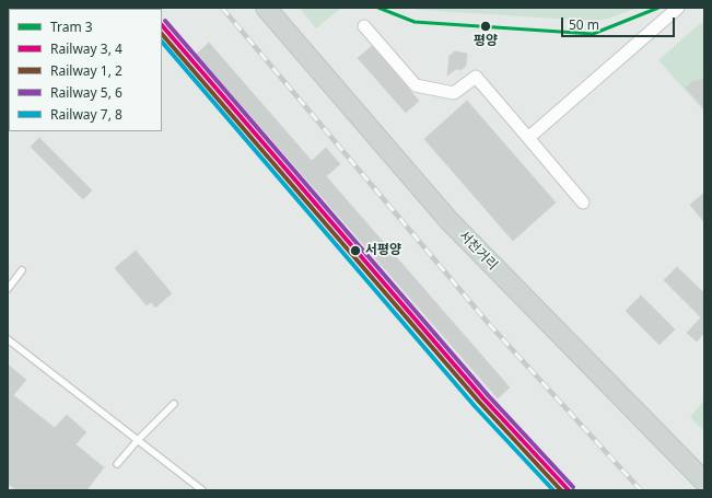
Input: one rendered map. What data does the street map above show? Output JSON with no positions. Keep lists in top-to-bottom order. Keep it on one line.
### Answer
{"streets":{"main road":["서천거리"]},"places":["평양","서평양"],"lines":["tram line 3"],"legend":["Tram 3","Railway 3, 4","Railway 1, 2","Railway 5, 6","Railway 7, 8"],"scale_bar":"50 m"}
